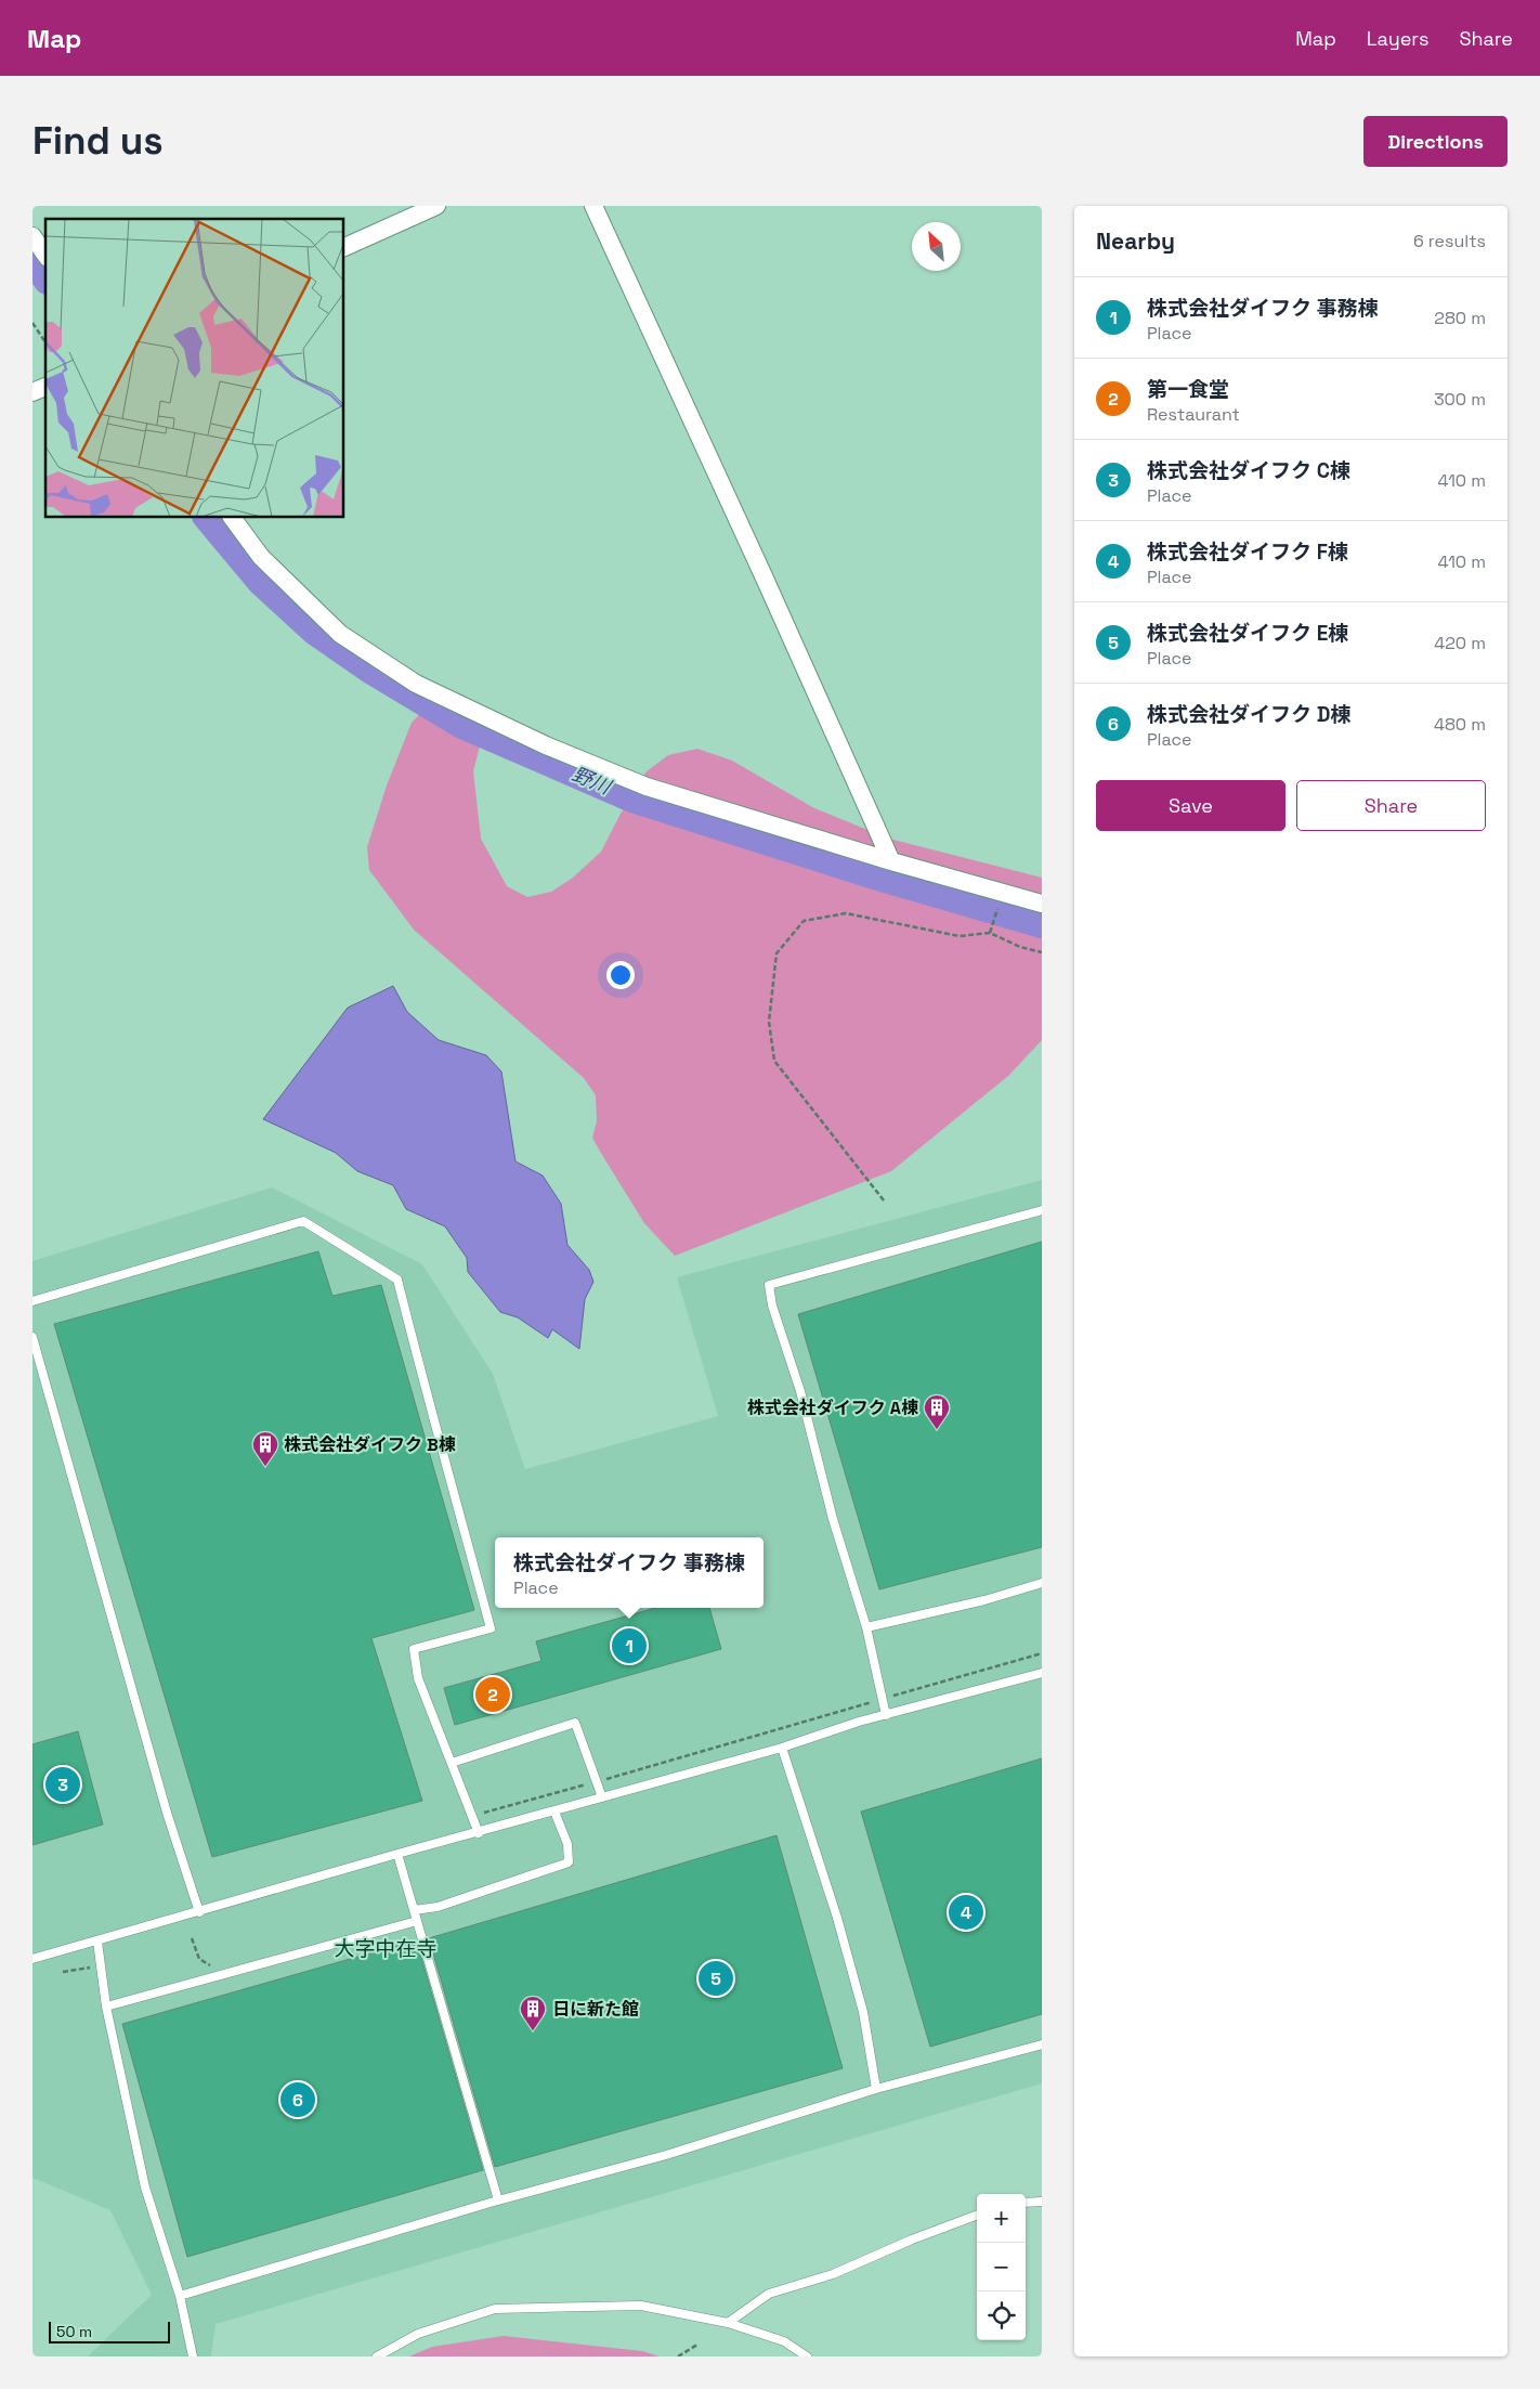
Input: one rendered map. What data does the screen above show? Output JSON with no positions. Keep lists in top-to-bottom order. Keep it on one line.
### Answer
{"districts":["大字中在寺"],"water":["野川"],"places":{"building":["株式会社ダイフク A棟","株式会社ダイフク B棟","日に新た館"]},"scale_bar":"50 m","north":"top left","page":{"header":"Map","nav":["Map","Layers","Share"],"buttons":["Directions",["Save","Share"]],"title":"Find us","heading":["Nearby","6 results"],"list":[{"mark":"1","name":"株式会社ダイフク 事務棟","note":"Place","value":"280 m"},{"mark":"2","name":"第一食堂","note":"Restaurant","value":"300 m"},{"mark":"3","name":"株式会社ダイフク C棟","note":"Place","value":"410 m"},{"mark":"4","name":"株式会社ダイフク F棟","note":"Place","value":"410 m"},{"mark":"5","name":"株式会社ダイフク E棟","note":"Place","value":"420 m"},{"mark":"6","name":"株式会社ダイフク D棟","note":"Place","value":"480 m"}],"popup":["株式会社ダイフク 事務棟","Place"],"pins":["1","2","3","4","5","6"],"map_buttons":["+","−"],"scale":"50 m"}}
